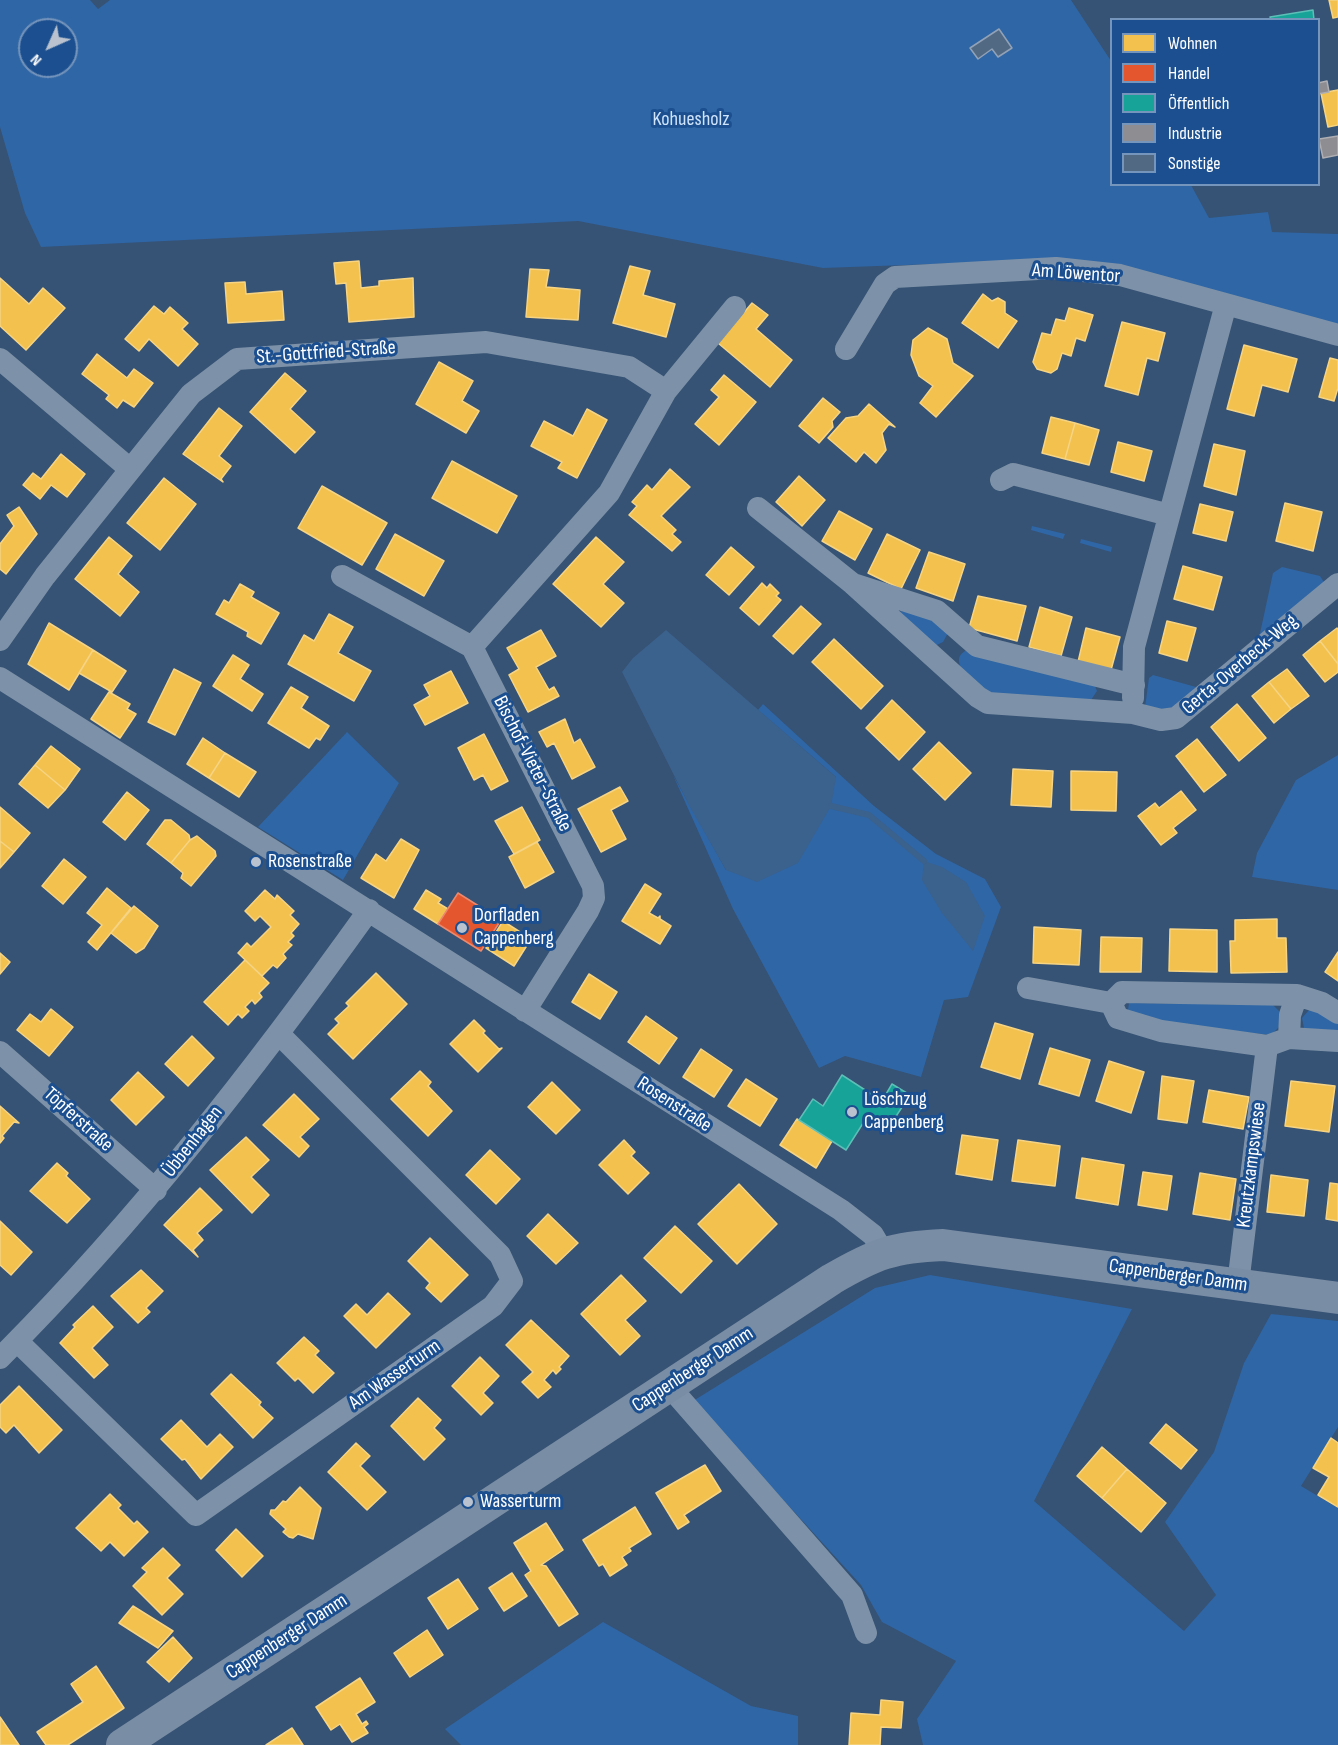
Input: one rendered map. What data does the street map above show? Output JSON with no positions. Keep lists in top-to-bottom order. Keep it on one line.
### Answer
{"streets":{"main road":["Cappenberger Damm"],"street":["Am Löwentor","St.-Gottfried-Straße","Gerta-Overbeck-Weg","Bischof-Vieter-Straße","Rosenstraße","Töpferstraße","Übbenhagen","Kreutzkampswiese","Am Wasserturm"]},"crossings":[["Bischof-Vieter-Straße","Rosenstraße"],["Rosenstraße","Übbenhagen"],["Rosenstraße","Cappenberger Damm"],["Töpferstraße","Übbenhagen"],["Übbenhagen","Am Wasserturm"],["Kreutzkampswiese","Cappenberger Damm"]],"parks":["Kohuesholz"],"places":["Rosenstraße","Dorfladen Cappenberg","Löschzug Cappenberg","Wasserturm"],"legend":["Wohnen","Handel","Öffentlich","Industrie","Sonstige"],"north":"bottom left"}
